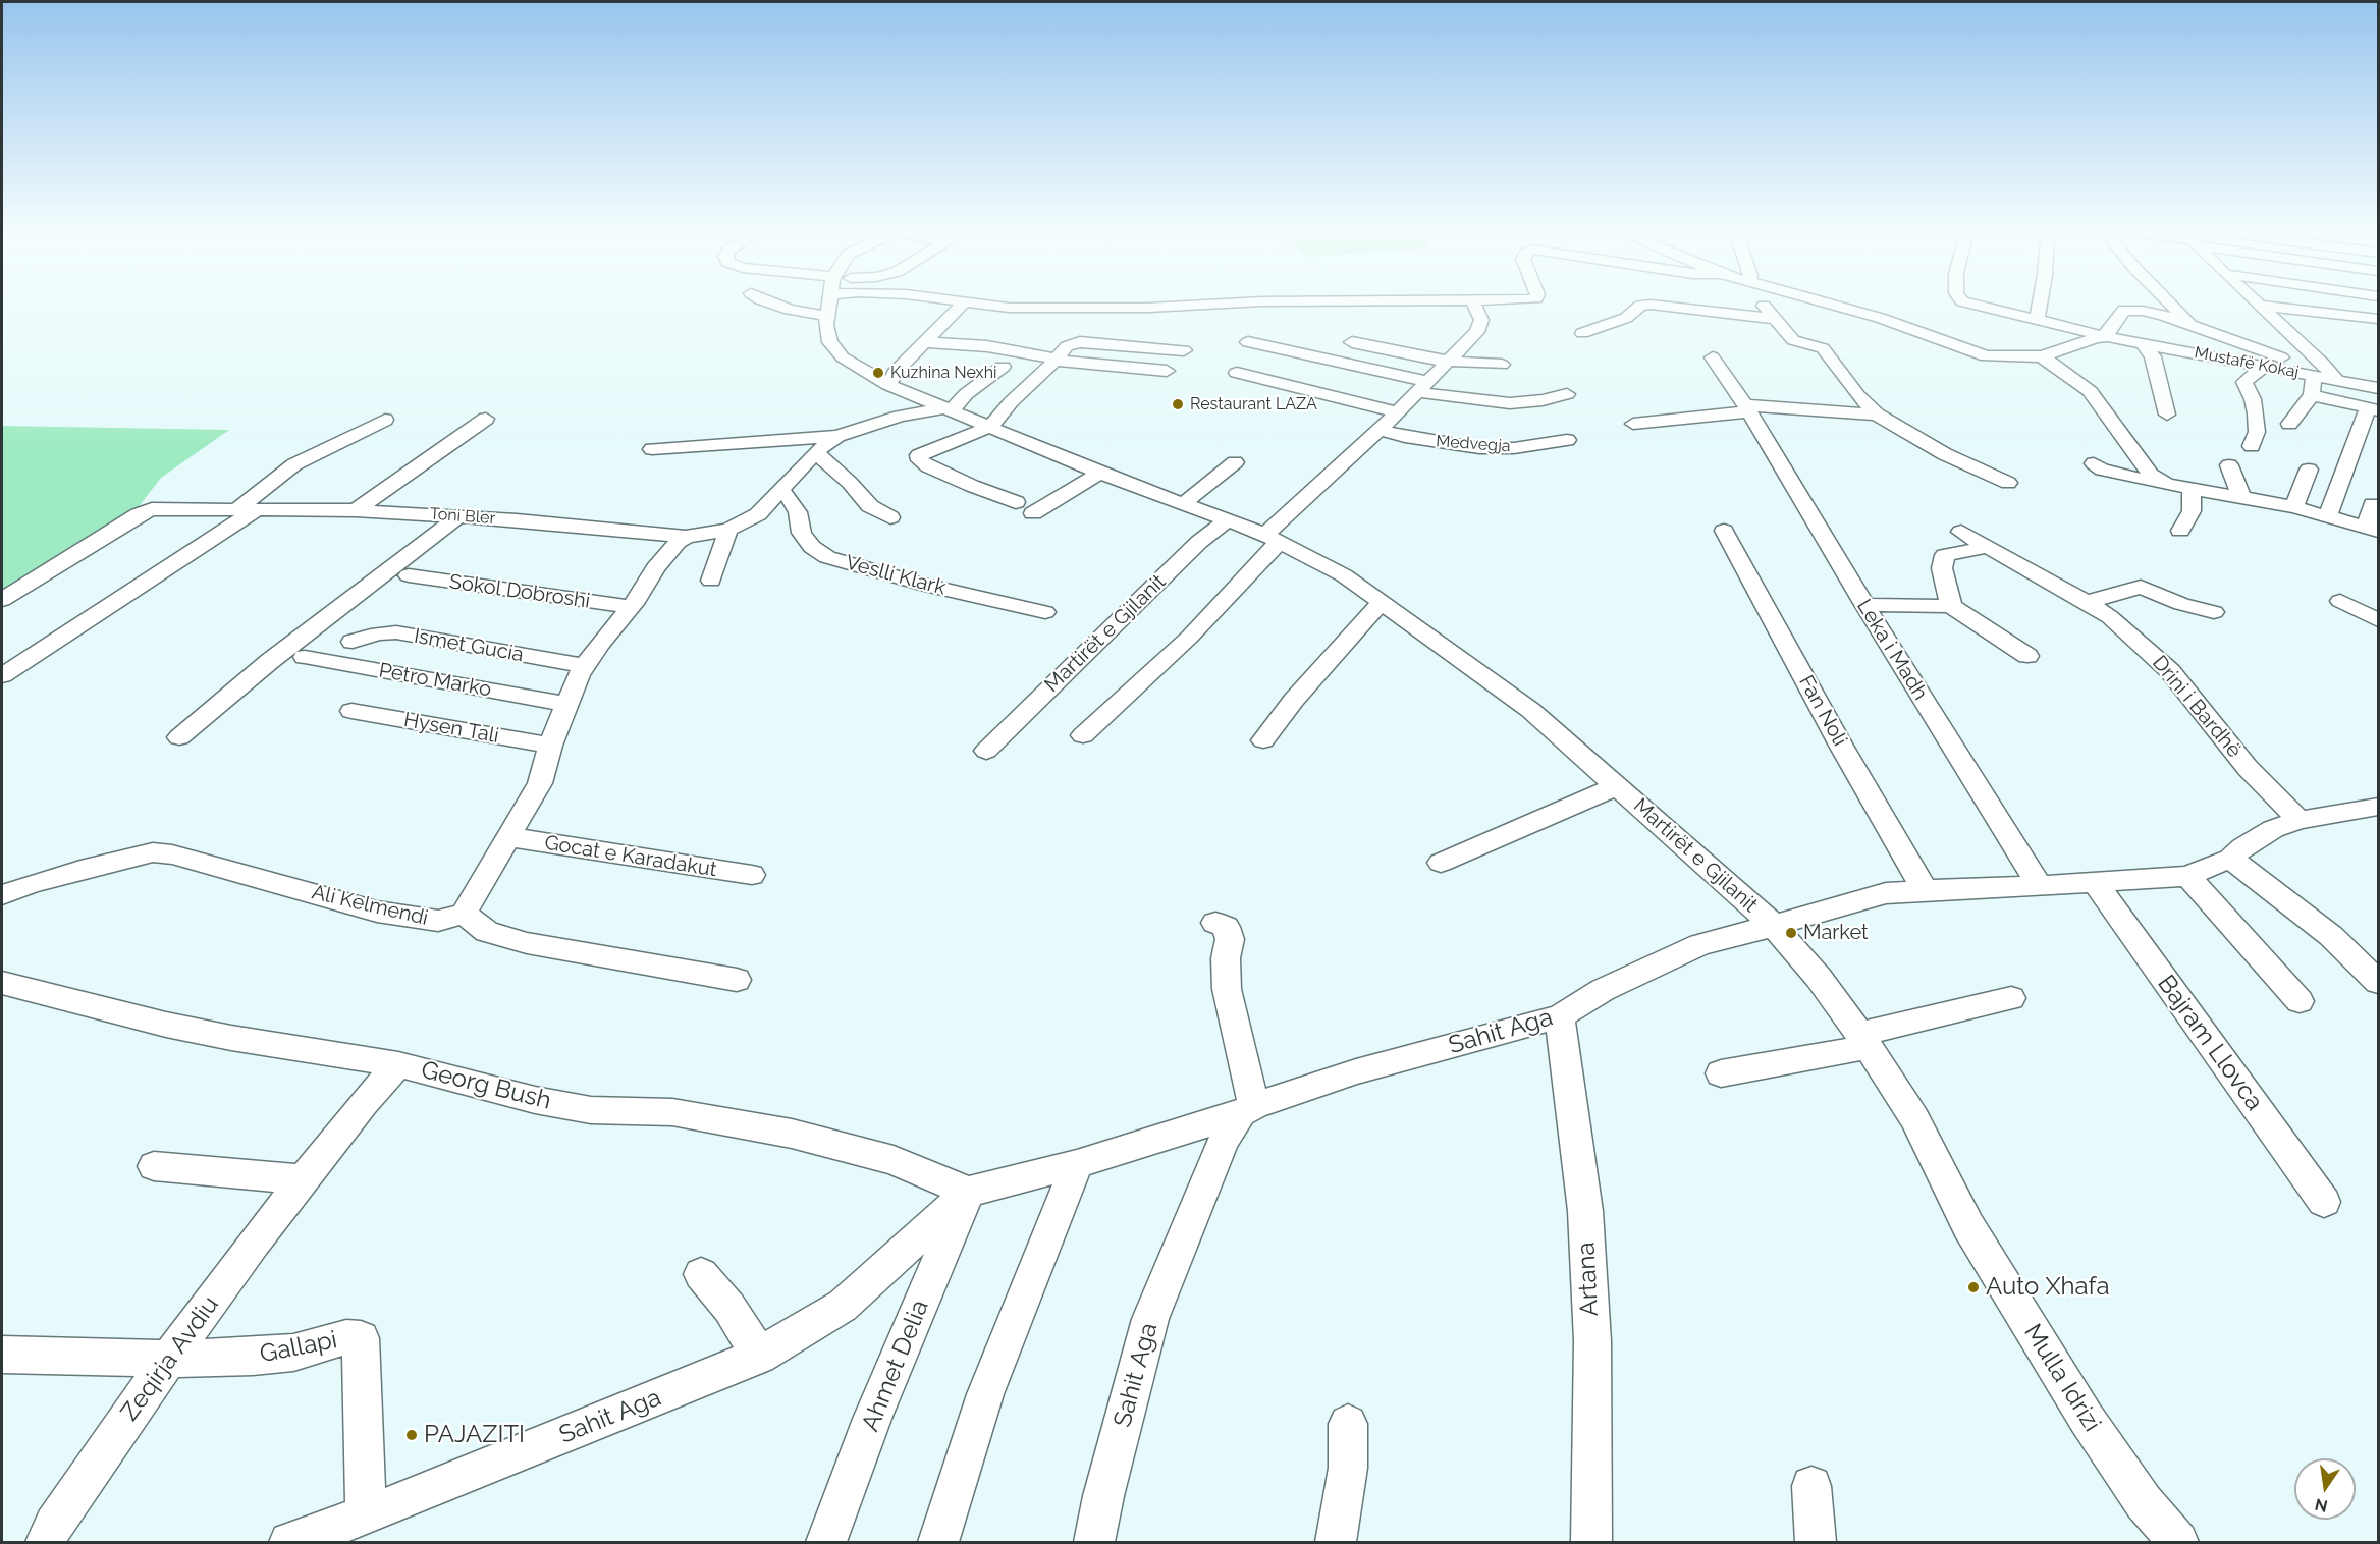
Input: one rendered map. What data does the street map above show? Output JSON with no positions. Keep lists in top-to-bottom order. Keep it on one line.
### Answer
{"streets":{"street":["Mustafë Kokaj","Medvegja","Toni Bler","Veslli Klark","Sokol Dobroshi","Martirët e Gjilanit","Ismet Gucia","Leka i Madh","Petro Marko","Drini i Bardhë","Fan Noli","Hysen Tali","Gocat e Karadakut","Ali Kelmendi","Sahit Aga","Bajram Llovca","Georg Bush","Artana","Gallapi","Zeqirja Avdiu","Ahmet Delia","Mulla Idrizi"]},"crossings":[["Toni Bler","Veslli Klark"],["Toni Bler","Martirët e Gjilanit"],["Martirët e Gjilanit","Sahit Aga"],["Martirët e Gjilanit","Mulla Idrizi"],["Sahit Aga","Georg Bush"],["Sahit Aga","Artana"],["Sahit Aga","Gallapi"],["Sahit Aga","Ahmet Delia"],["Sahit Aga","Mulla Idrizi"],["Georg Bush","Zeqirja Avdiu"],["Georg Bush","Ahmet Delia"],["Gallapi","Zeqirja Avdiu"]],"places":["Kuzhina Nexhi","Restaurant LAZA","Market","Auto Xhafa","PAJAZITI"],"north":"bottom"}
